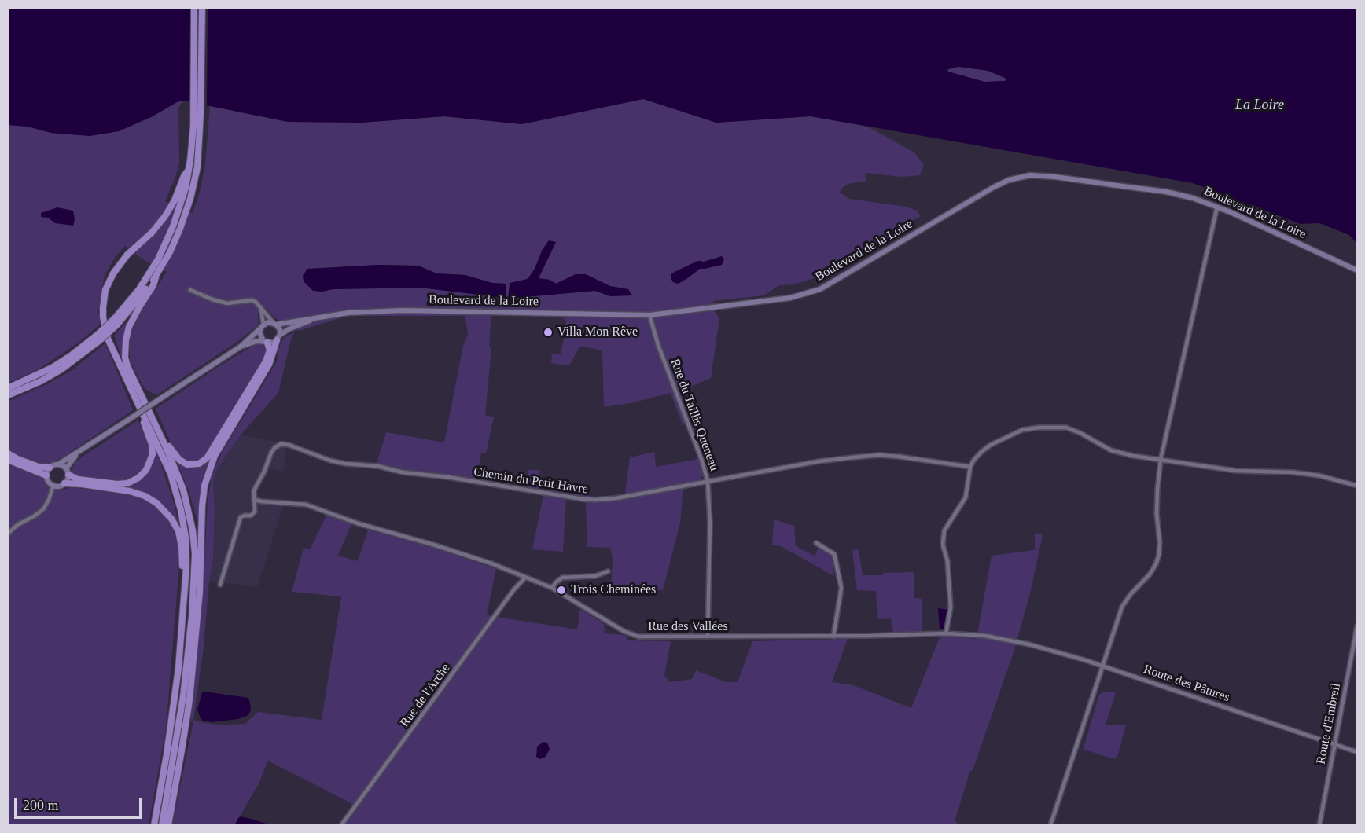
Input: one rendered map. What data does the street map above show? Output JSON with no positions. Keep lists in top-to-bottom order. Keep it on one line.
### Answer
{"streets":{"main road":["Boulevard de la Loire"],"street":["Rue du Taillis Queneau","Chemin du Petit Havre","Rue des Vallées","Route des Pâtures","Rue de l'Arche","Route d'Embreil"]},"crossings":[["Boulevard de la Loire","Rue du Taillis Queneau"],["Rue du Taillis Queneau","Chemin du Petit Havre"],["Rue du Taillis Queneau","Rue des Vallées"],["Chemin du Petit Havre","Rue des Vallées"],["Rue des Vallées","Route des Pâtures"],["Rue des Vallées","Rue de l'Arche"],["Route des Pâtures","Route d'Embreil"]],"water":["La Loire"],"places":["Villa Mon Rêve","Trois Cheminées"],"scale_bar":"200 m"}
